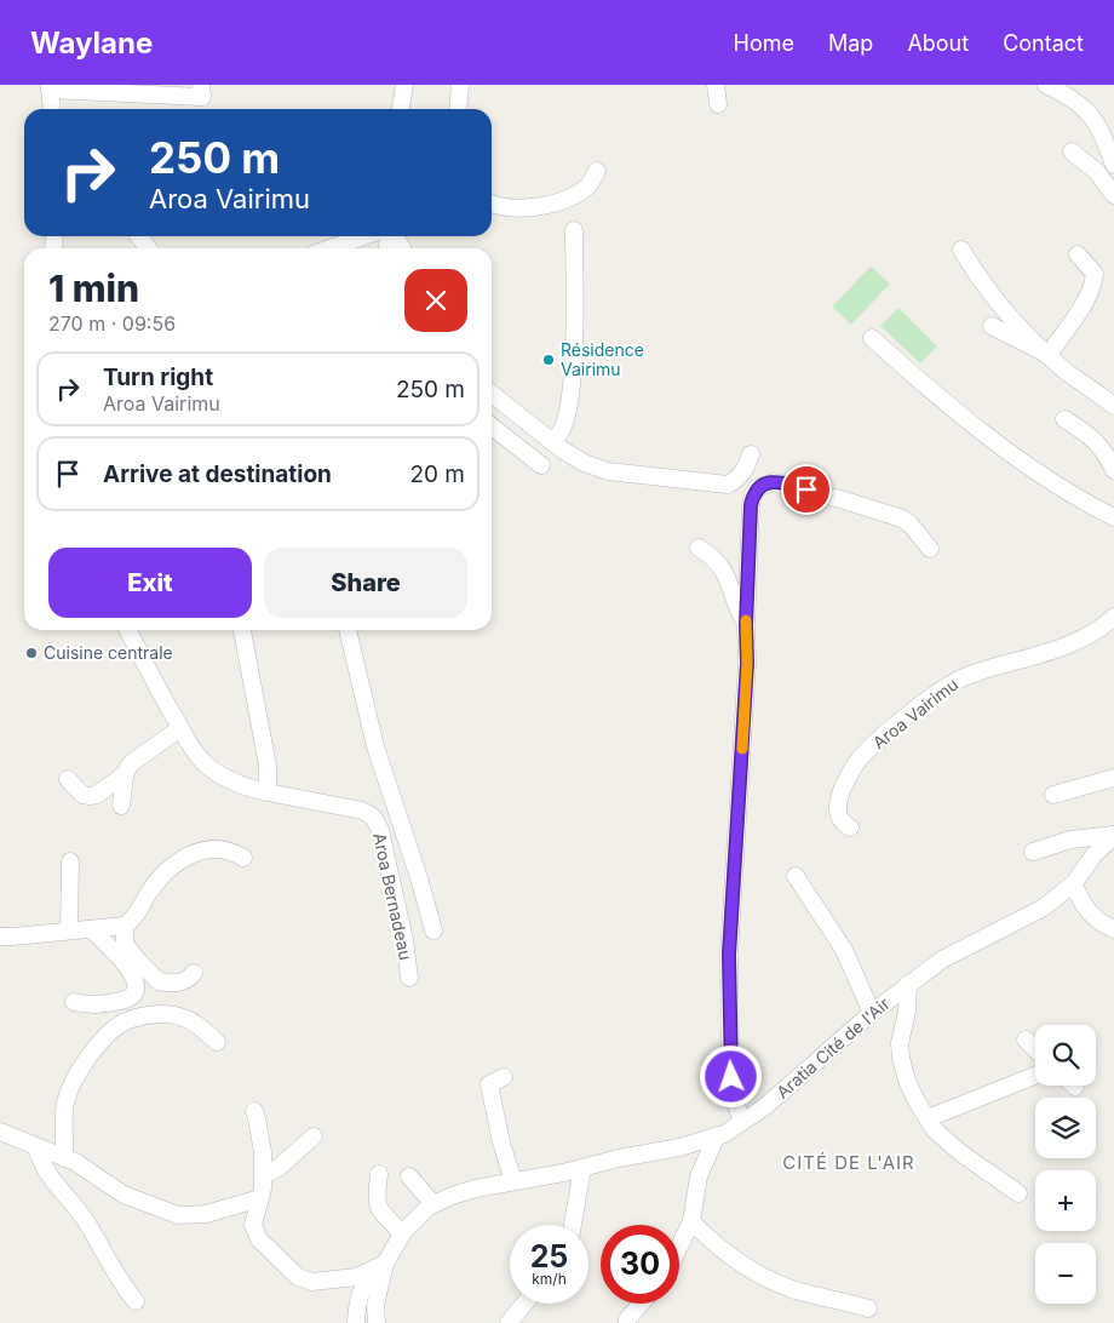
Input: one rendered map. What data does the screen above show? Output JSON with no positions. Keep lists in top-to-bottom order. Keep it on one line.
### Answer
{"streets":{"street":["Aroa Vairimu","Aroa Bernadeau","Aratia Cité de l'Air"]},"districts":["CITÉ DE L'AIR"],"places":["Résidence Vairimu","Cuisine centrale"],"page":{"header":"Waylane","nav":["Home","Map","About","Contact"],"turn":["250 m","Aroa Vairimu"],"heading":["1 min","270 m · 09:56"],"list":[{"name":"Turn right","note":"Aroa Vairimu","value":"250 m"},{"name":"Arrive at destination","value":"20 m"}],"buttons":["Exit","Share"],"map_buttons":["+","−"],"speed":"25 km/h","limit":"30"}}
